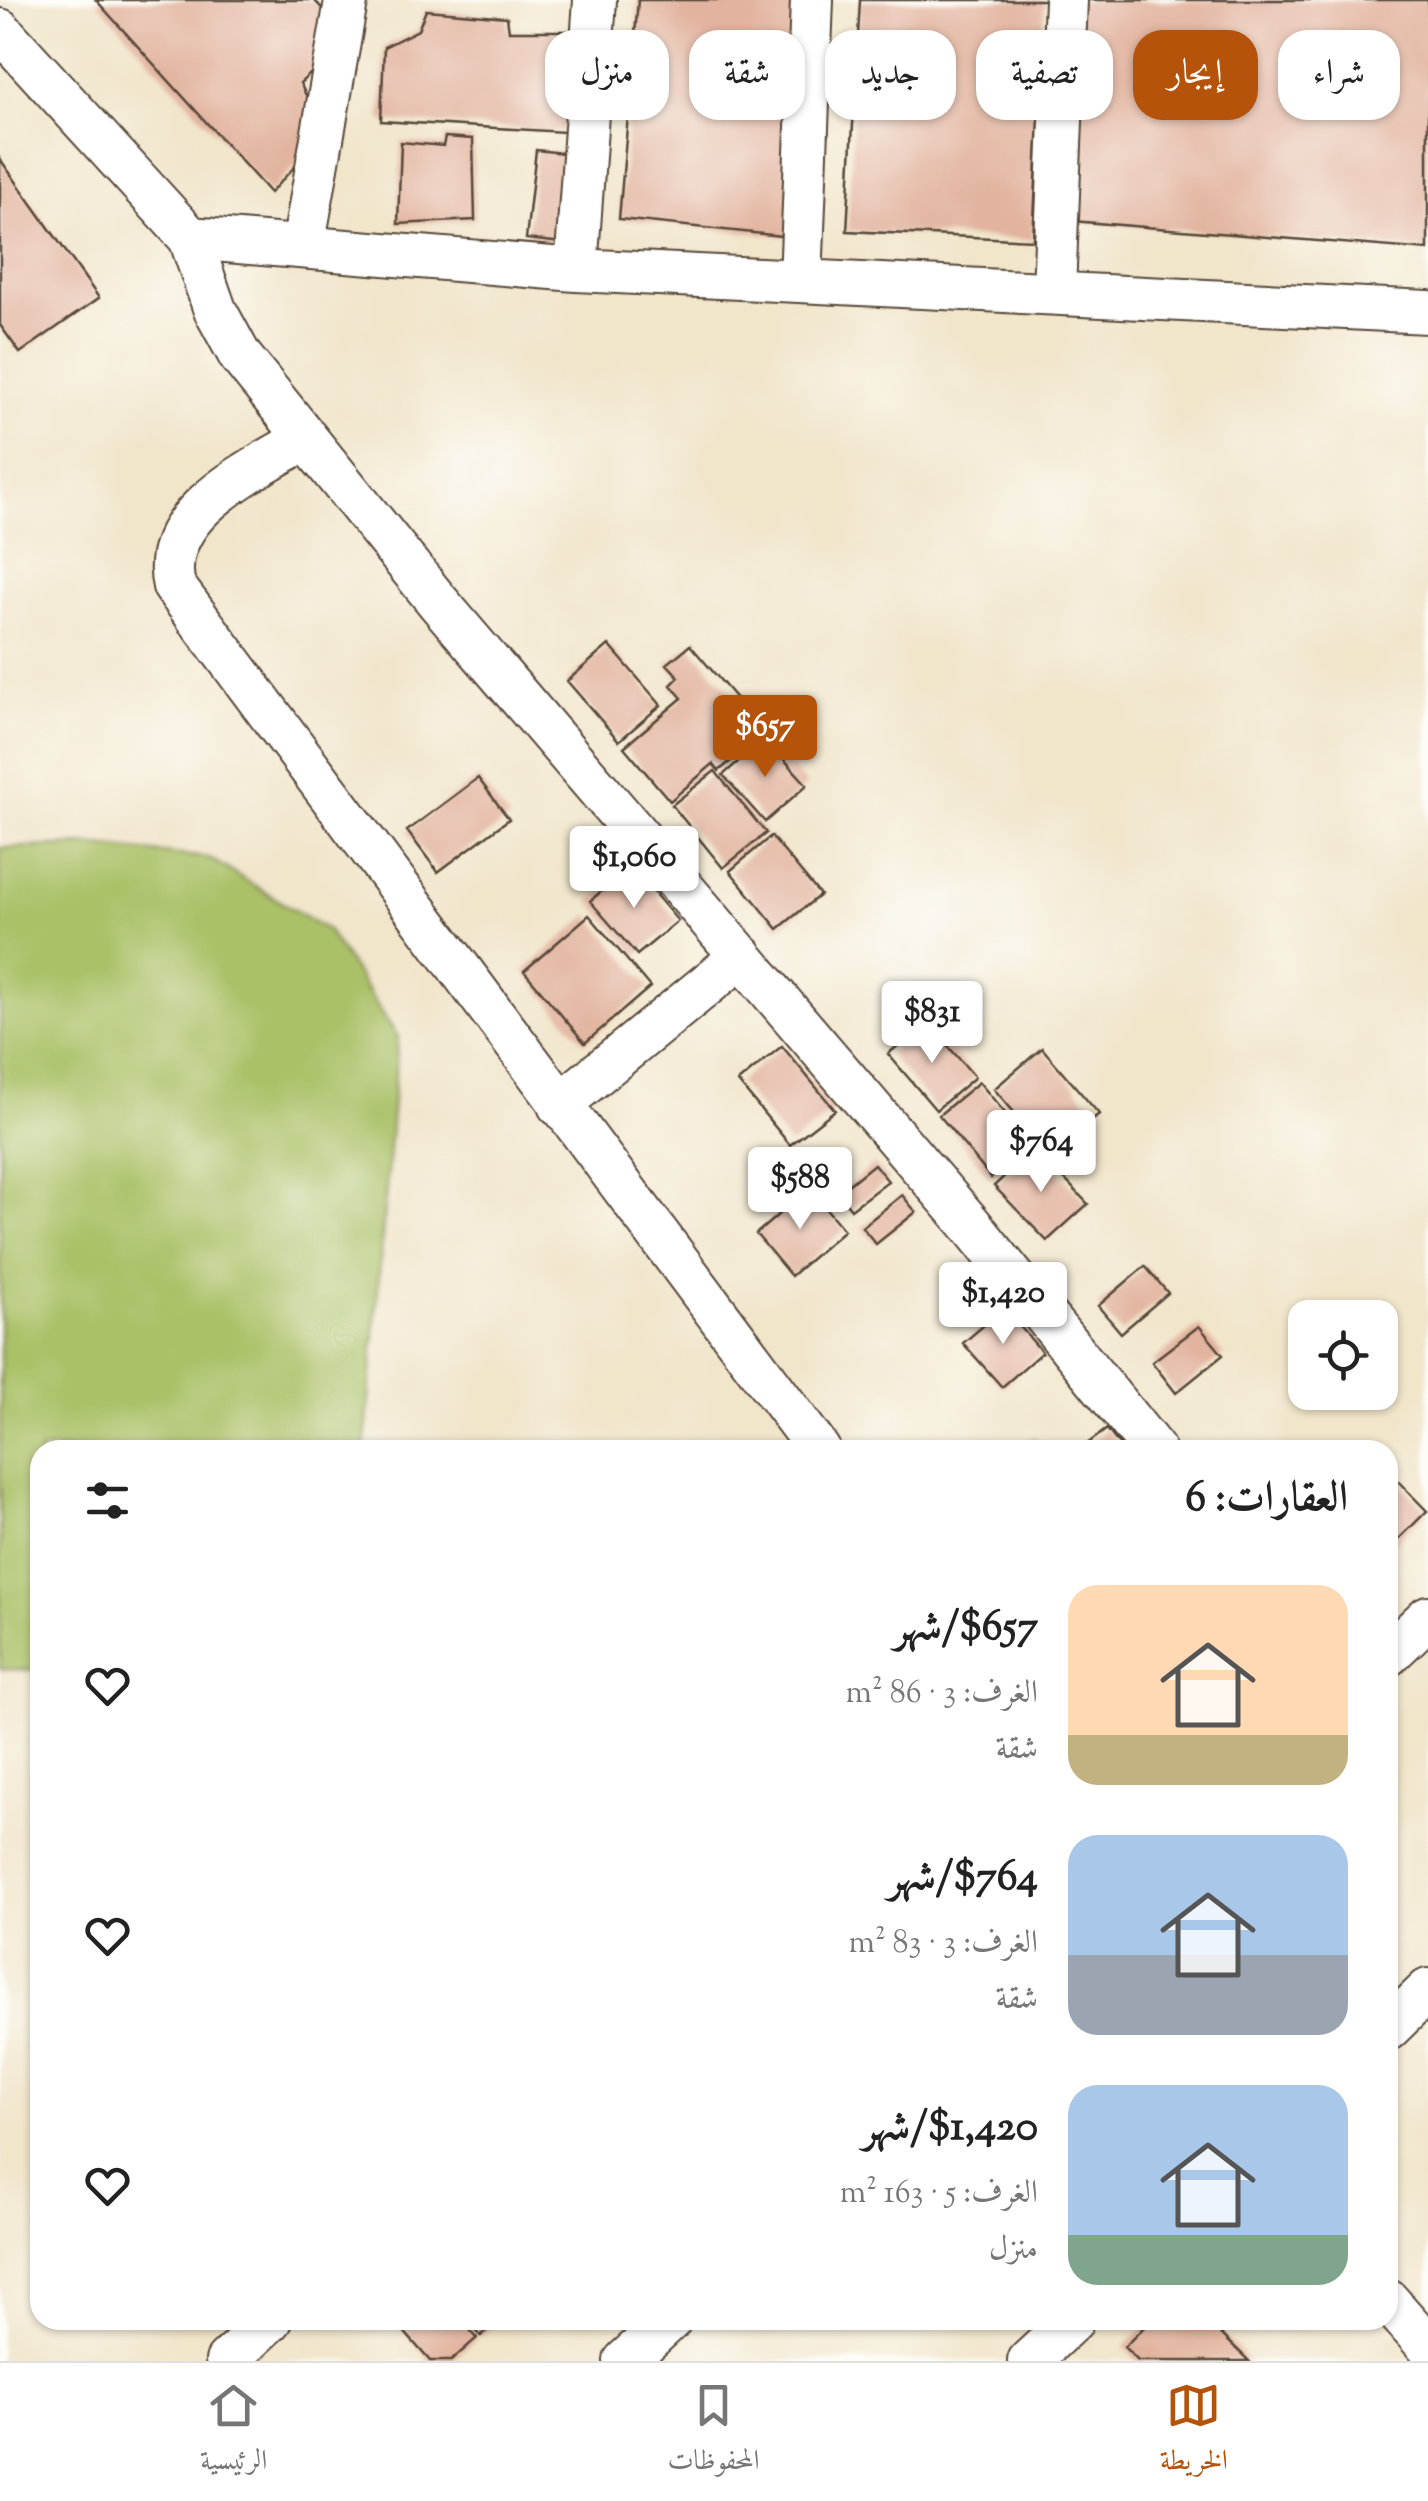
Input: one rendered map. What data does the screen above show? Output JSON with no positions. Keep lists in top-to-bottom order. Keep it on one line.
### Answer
{"page":{"chip":["شراء","إيجار","تصفية","جديد","شقة","منزل"],"price":["$657","$1,060","$831","$764","$588","$1,420"],"heading":"العقارات: 6","list":[{"name":"$657/شهر","note":"الغرف: 3 · 86 m² · شقة"},{"name":"$764/شهر","note":"الغرف: 3 · 83 m² · شقة"},{"name":"$1,420/شهر","note":"الغرف: 5 · 163 m² · منزل"}],"tabs":["الخريطة","المحفوظات","الرئيسية"]}}
